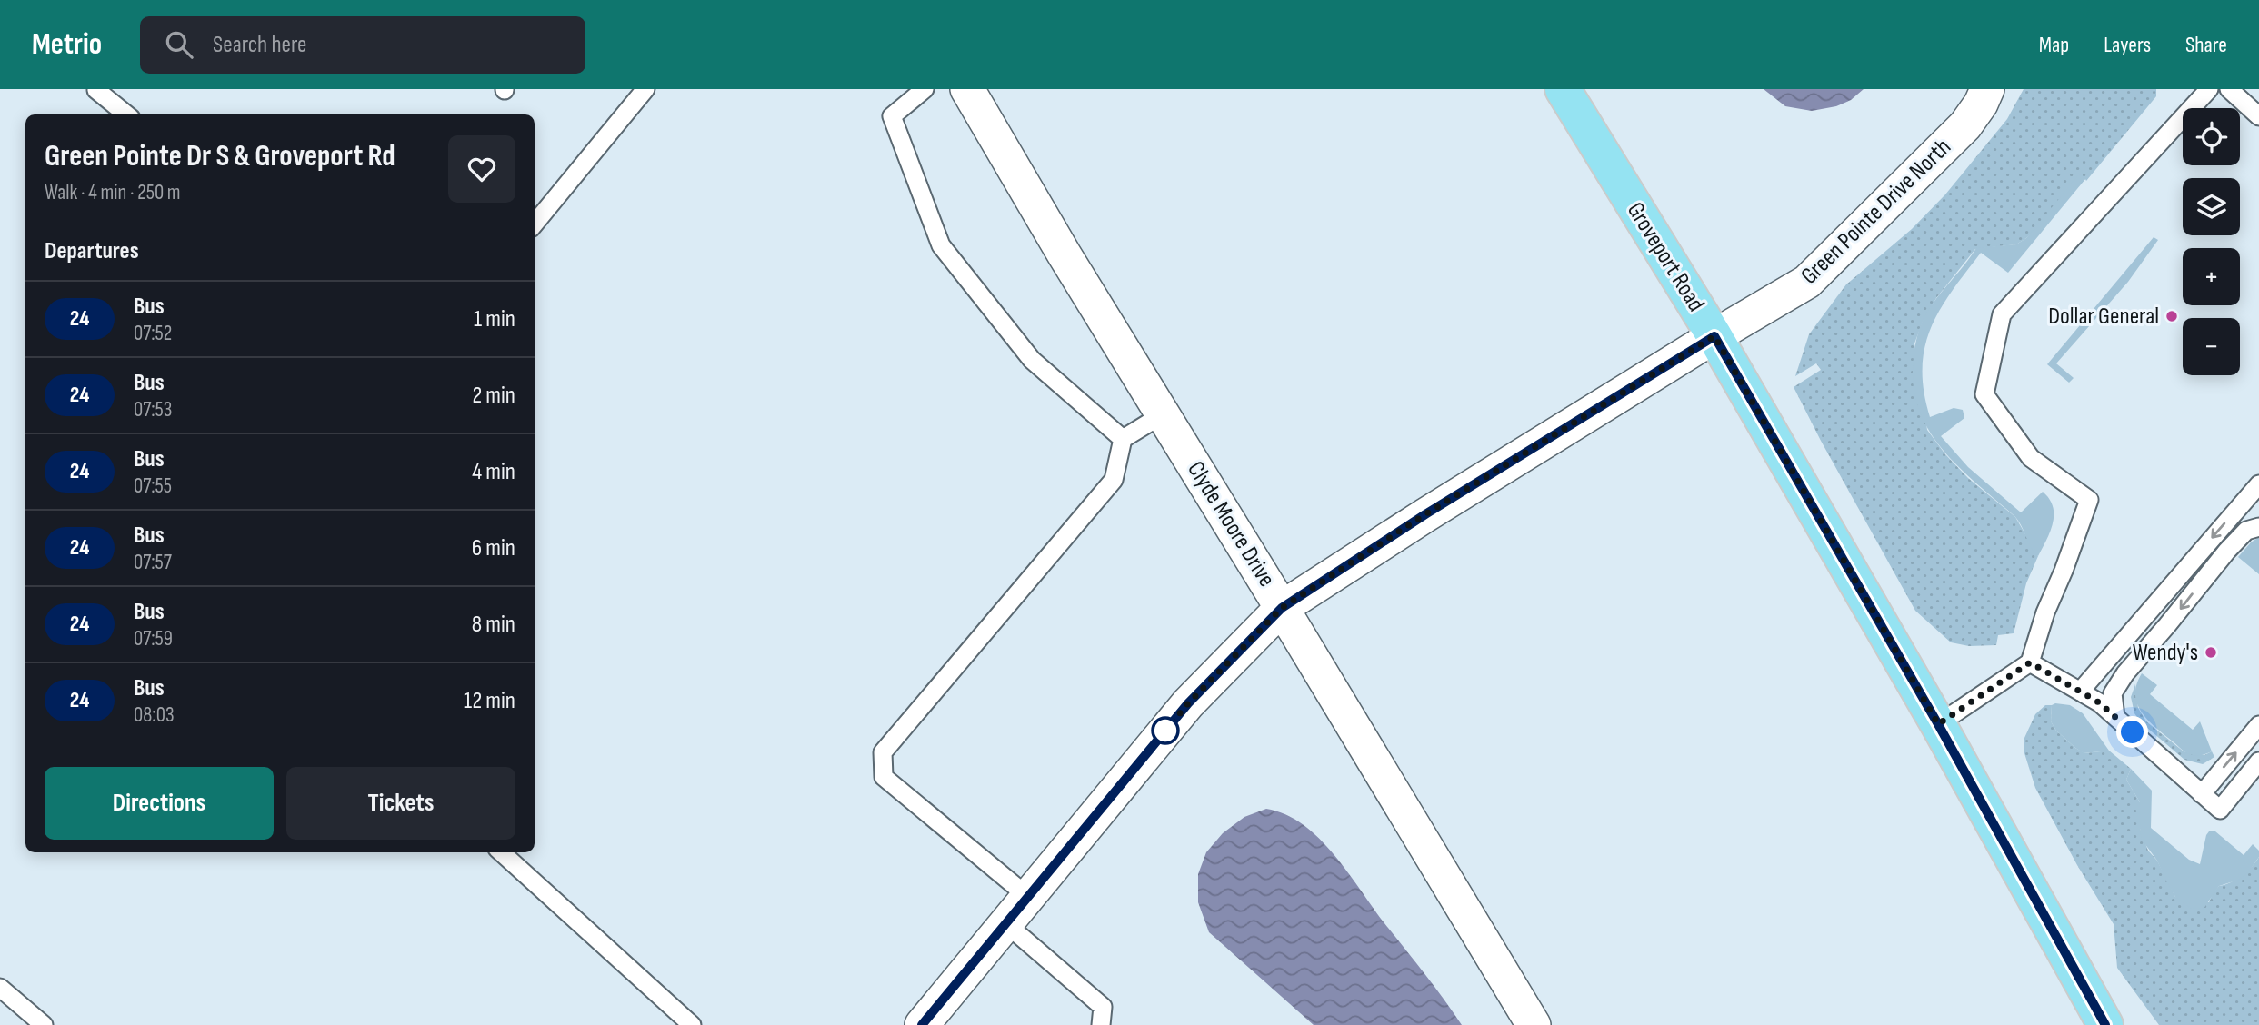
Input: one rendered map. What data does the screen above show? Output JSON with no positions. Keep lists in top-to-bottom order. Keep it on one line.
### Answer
{"streets":{"main road":["Groveport Road"],"street":["Green Pointe Drive North","Clyde Moore Drive"]},"crossings":[["Green Pointe Drive North","Groveport Road"],["Green Pointe Drive North","Clyde Moore Drive"]],"places":["Dollar General","Wendy's"],"lines":["bus line 24"],"page":{"header":"Metrio","search":"Search here","nav":["Map","Layers","Share"],"map_buttons":["+","−"],"heading":[["Green Pointe Dr S & Groveport Rd","Walk · 4 min · 250 m"],"Departures"],"list":[{"mark":"24","name":"Bus","note":"07:52","value":"1 min"},{"mark":"24","name":"Bus","note":"07:53","value":"2 min"},{"mark":"24","name":"Bus","note":"07:55","value":"4 min"},{"mark":"24","name":"Bus","note":"07:57","value":"6 min"},{"mark":"24","name":"Bus","note":"07:59","value":"8 min"},{"mark":"24","name":"Bus","note":"08:03","value":"12 min"}],"buttons":["Directions","Tickets"]}}
